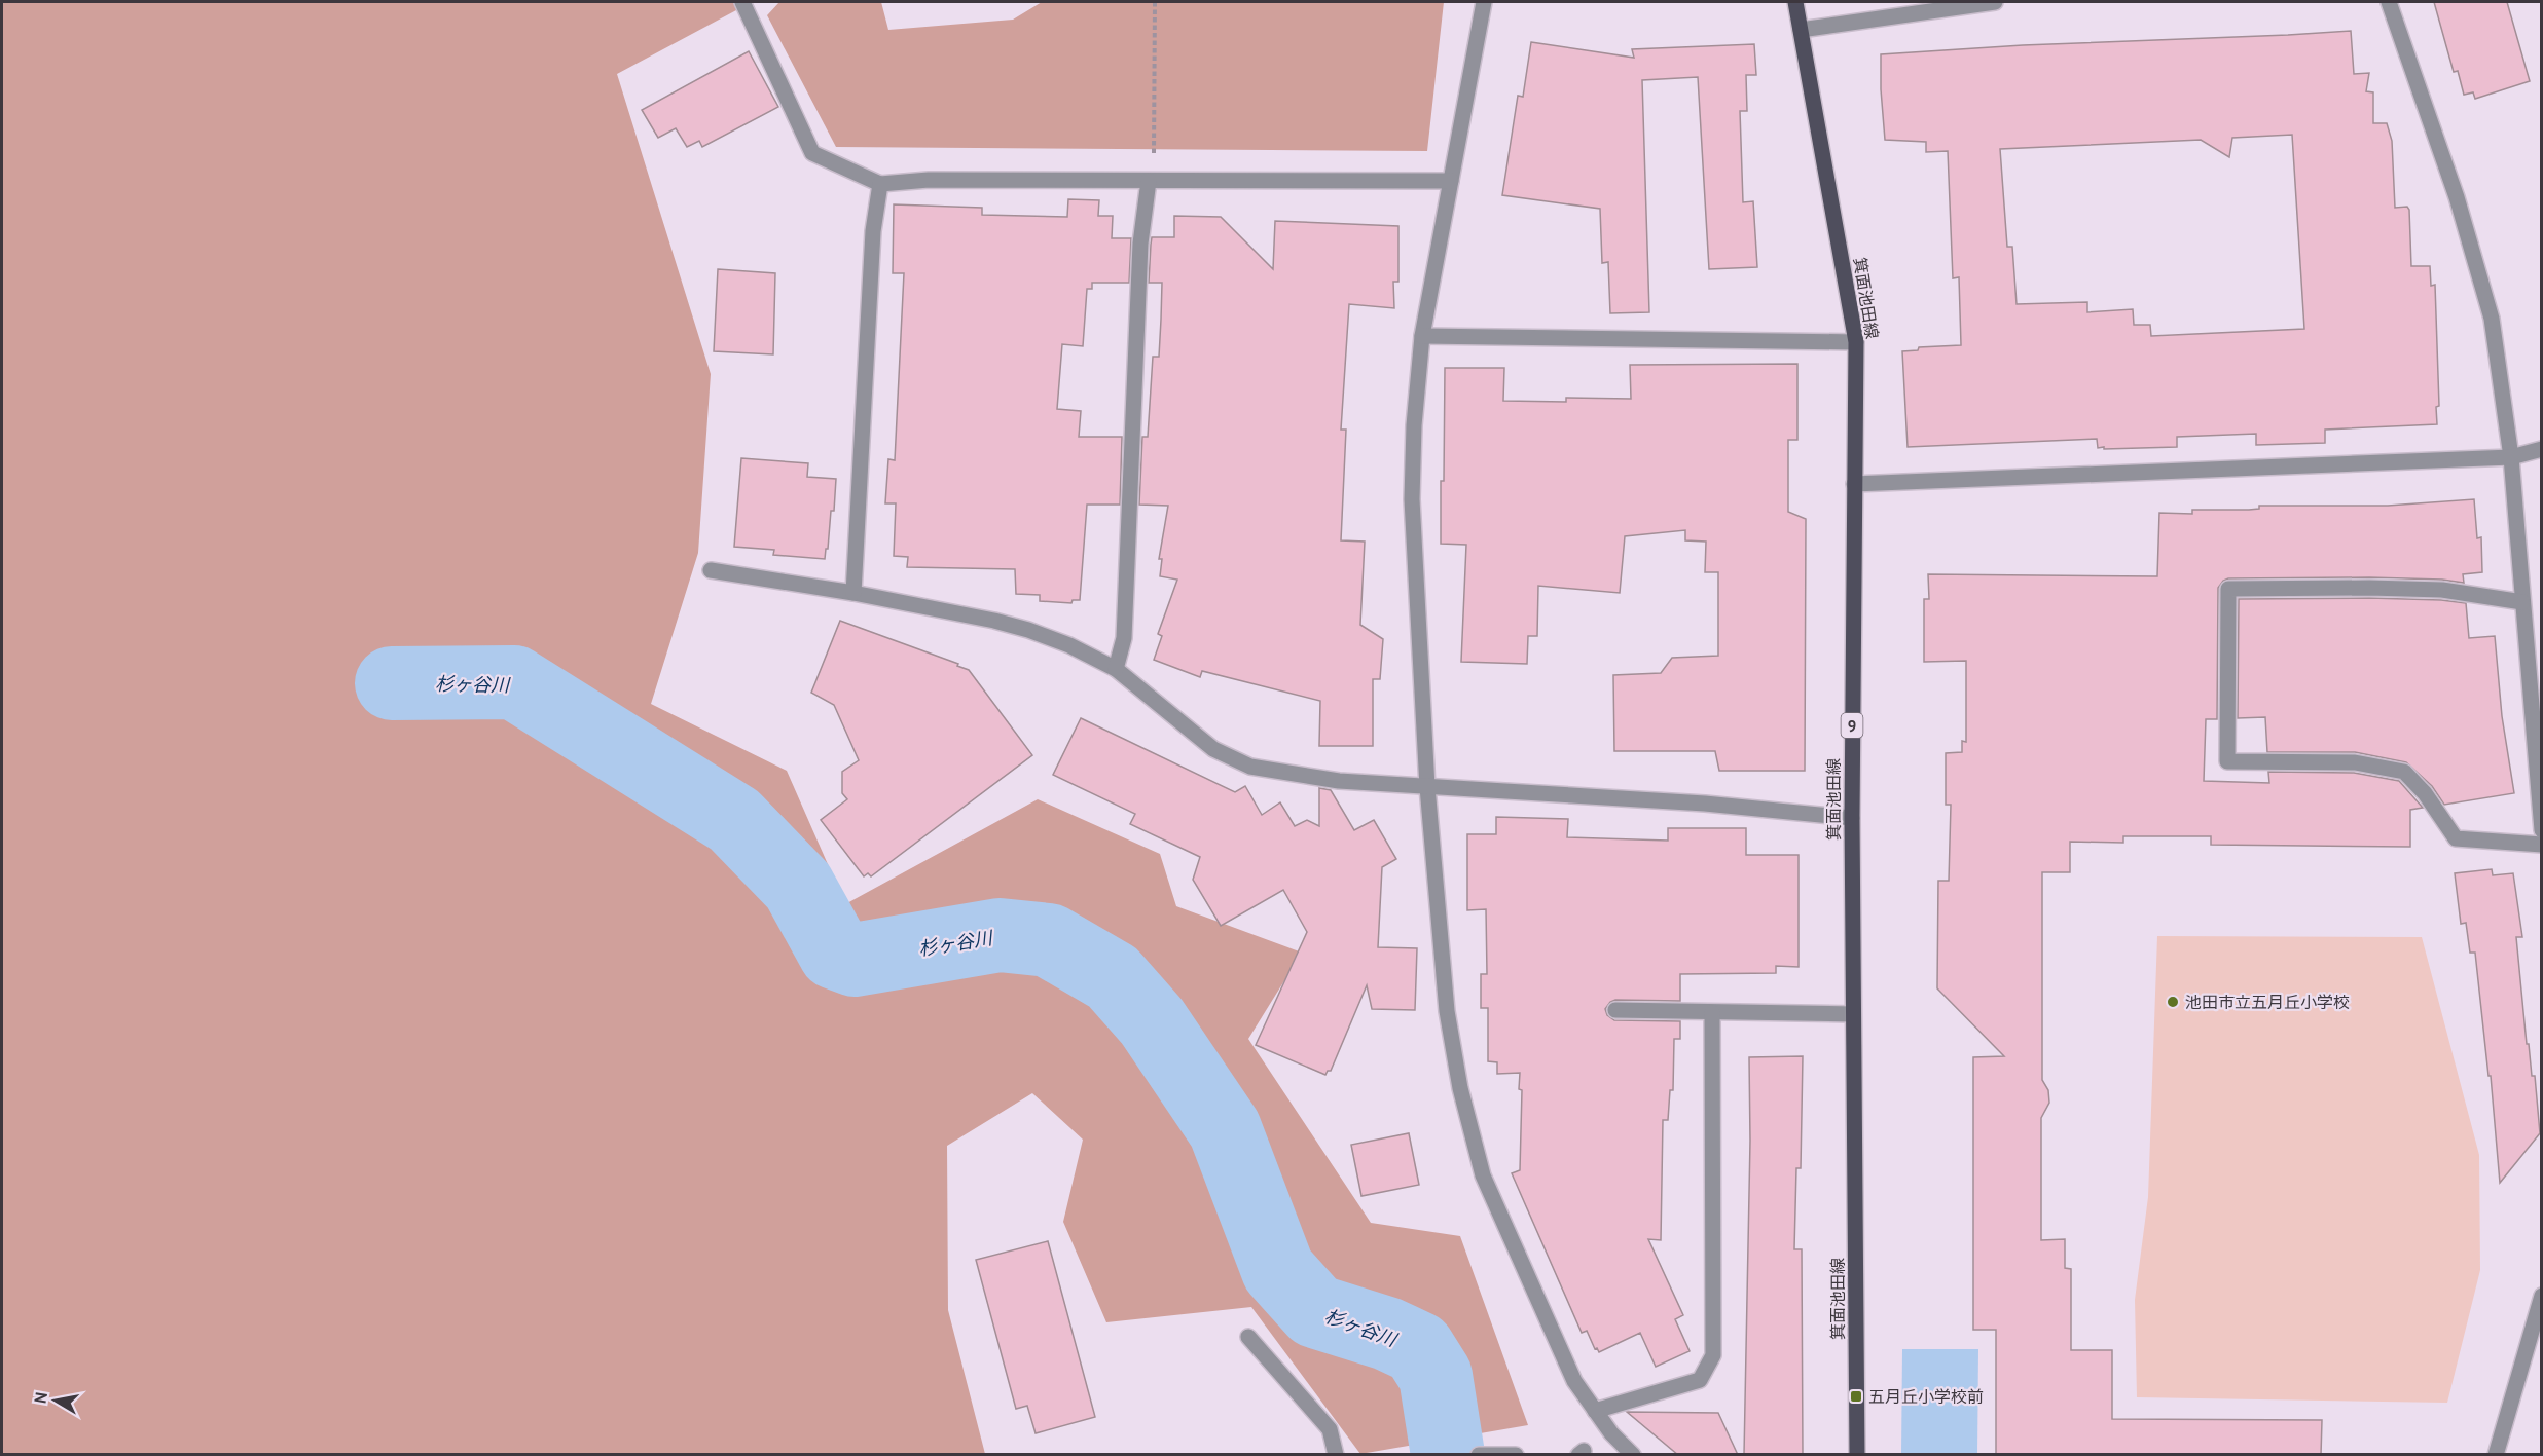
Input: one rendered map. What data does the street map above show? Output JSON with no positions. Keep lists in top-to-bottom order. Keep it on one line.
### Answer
{"streets":{"main road":["箕面池田線","9"]},"water":["杉ヶ谷川"],"places":{"other":["池田市立五月丘小学校"],"transit":["五月丘小学校前"]},"north":"left"}
